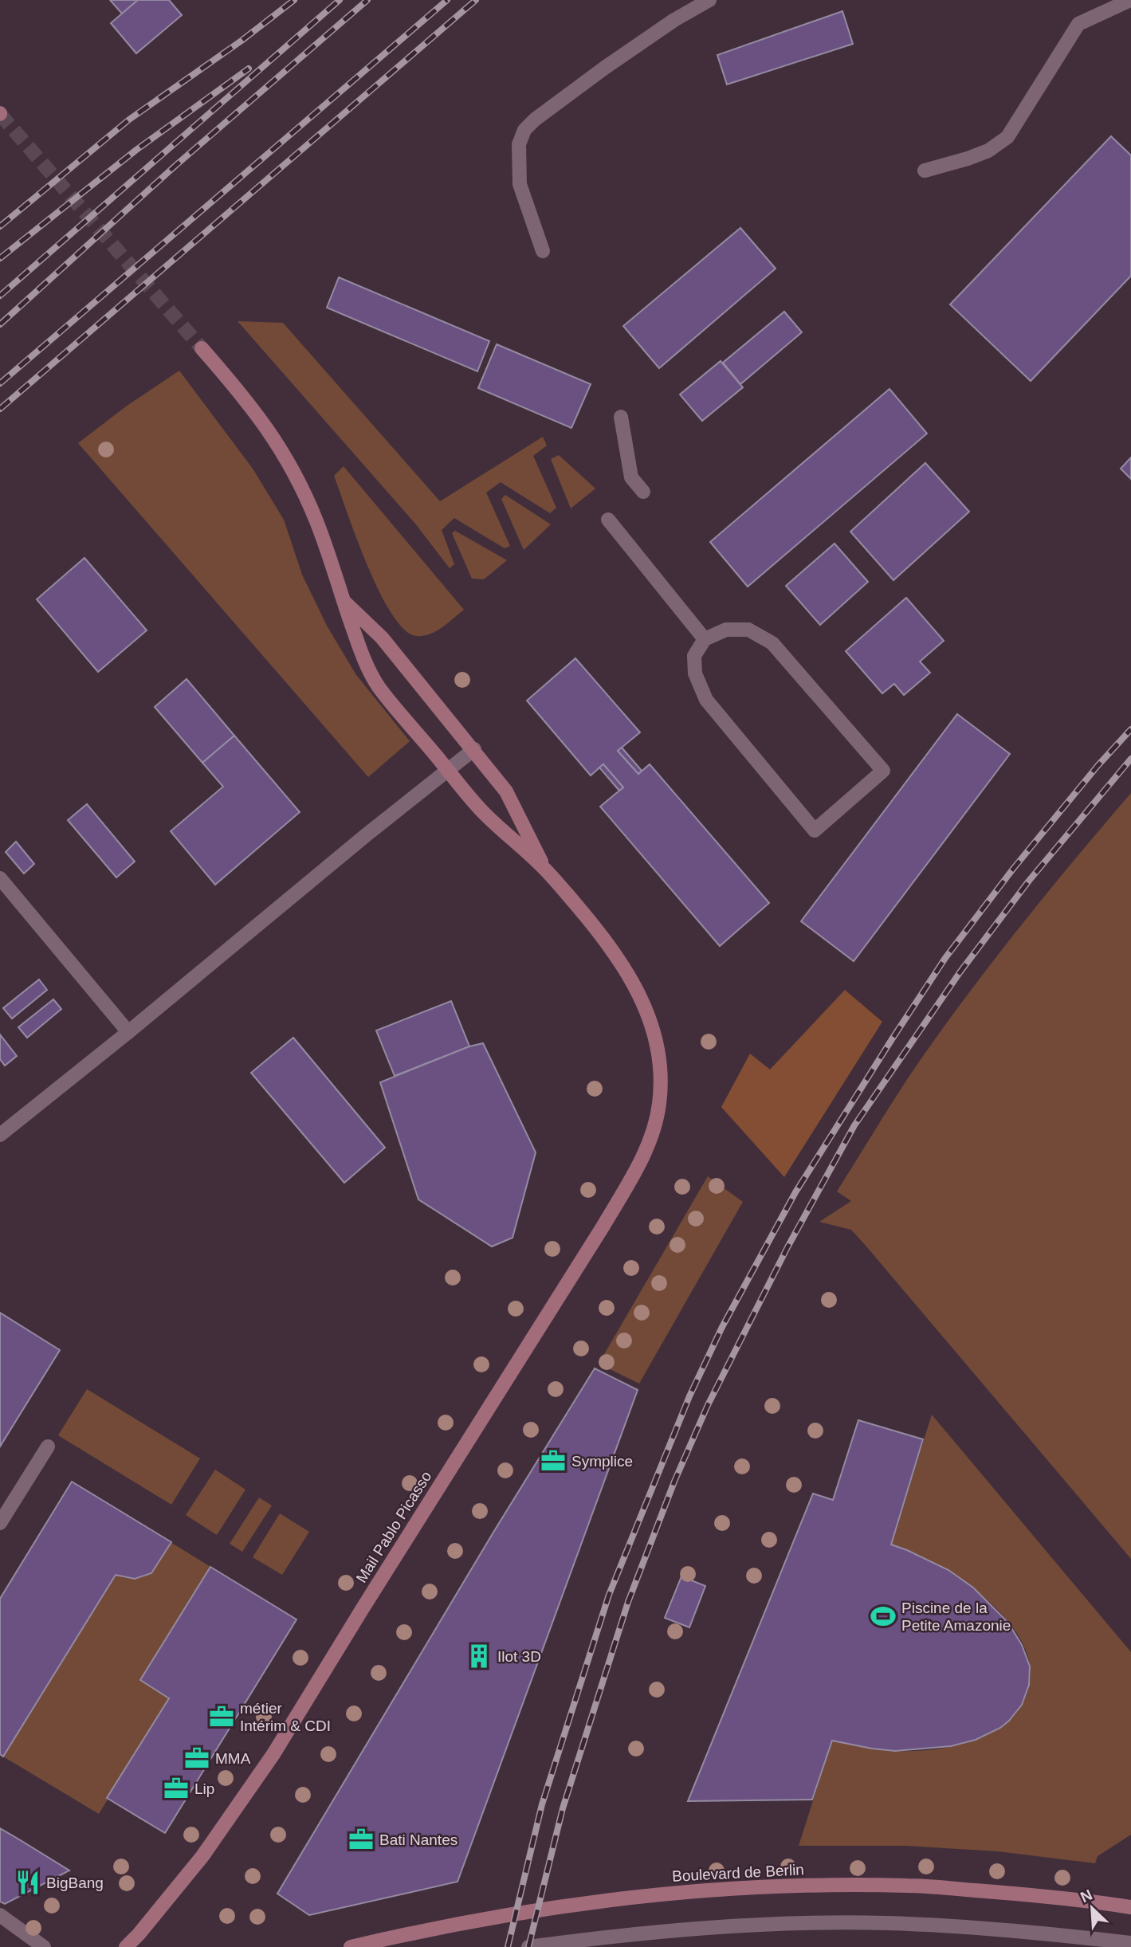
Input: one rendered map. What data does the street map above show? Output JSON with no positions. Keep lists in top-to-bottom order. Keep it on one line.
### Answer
{"streets":{"street":["Mail Pablo Picasso","Boulevard de Berlin"]},"places":{"office":["Symplice","métier Intérim & CDI","MMA","Lip","Bati Nantes"],"sports":["Piscine de la Petite Amazonie"],"building":["Ilot 3D"],"restaurant":["BigBang"]},"north":"top left"}
